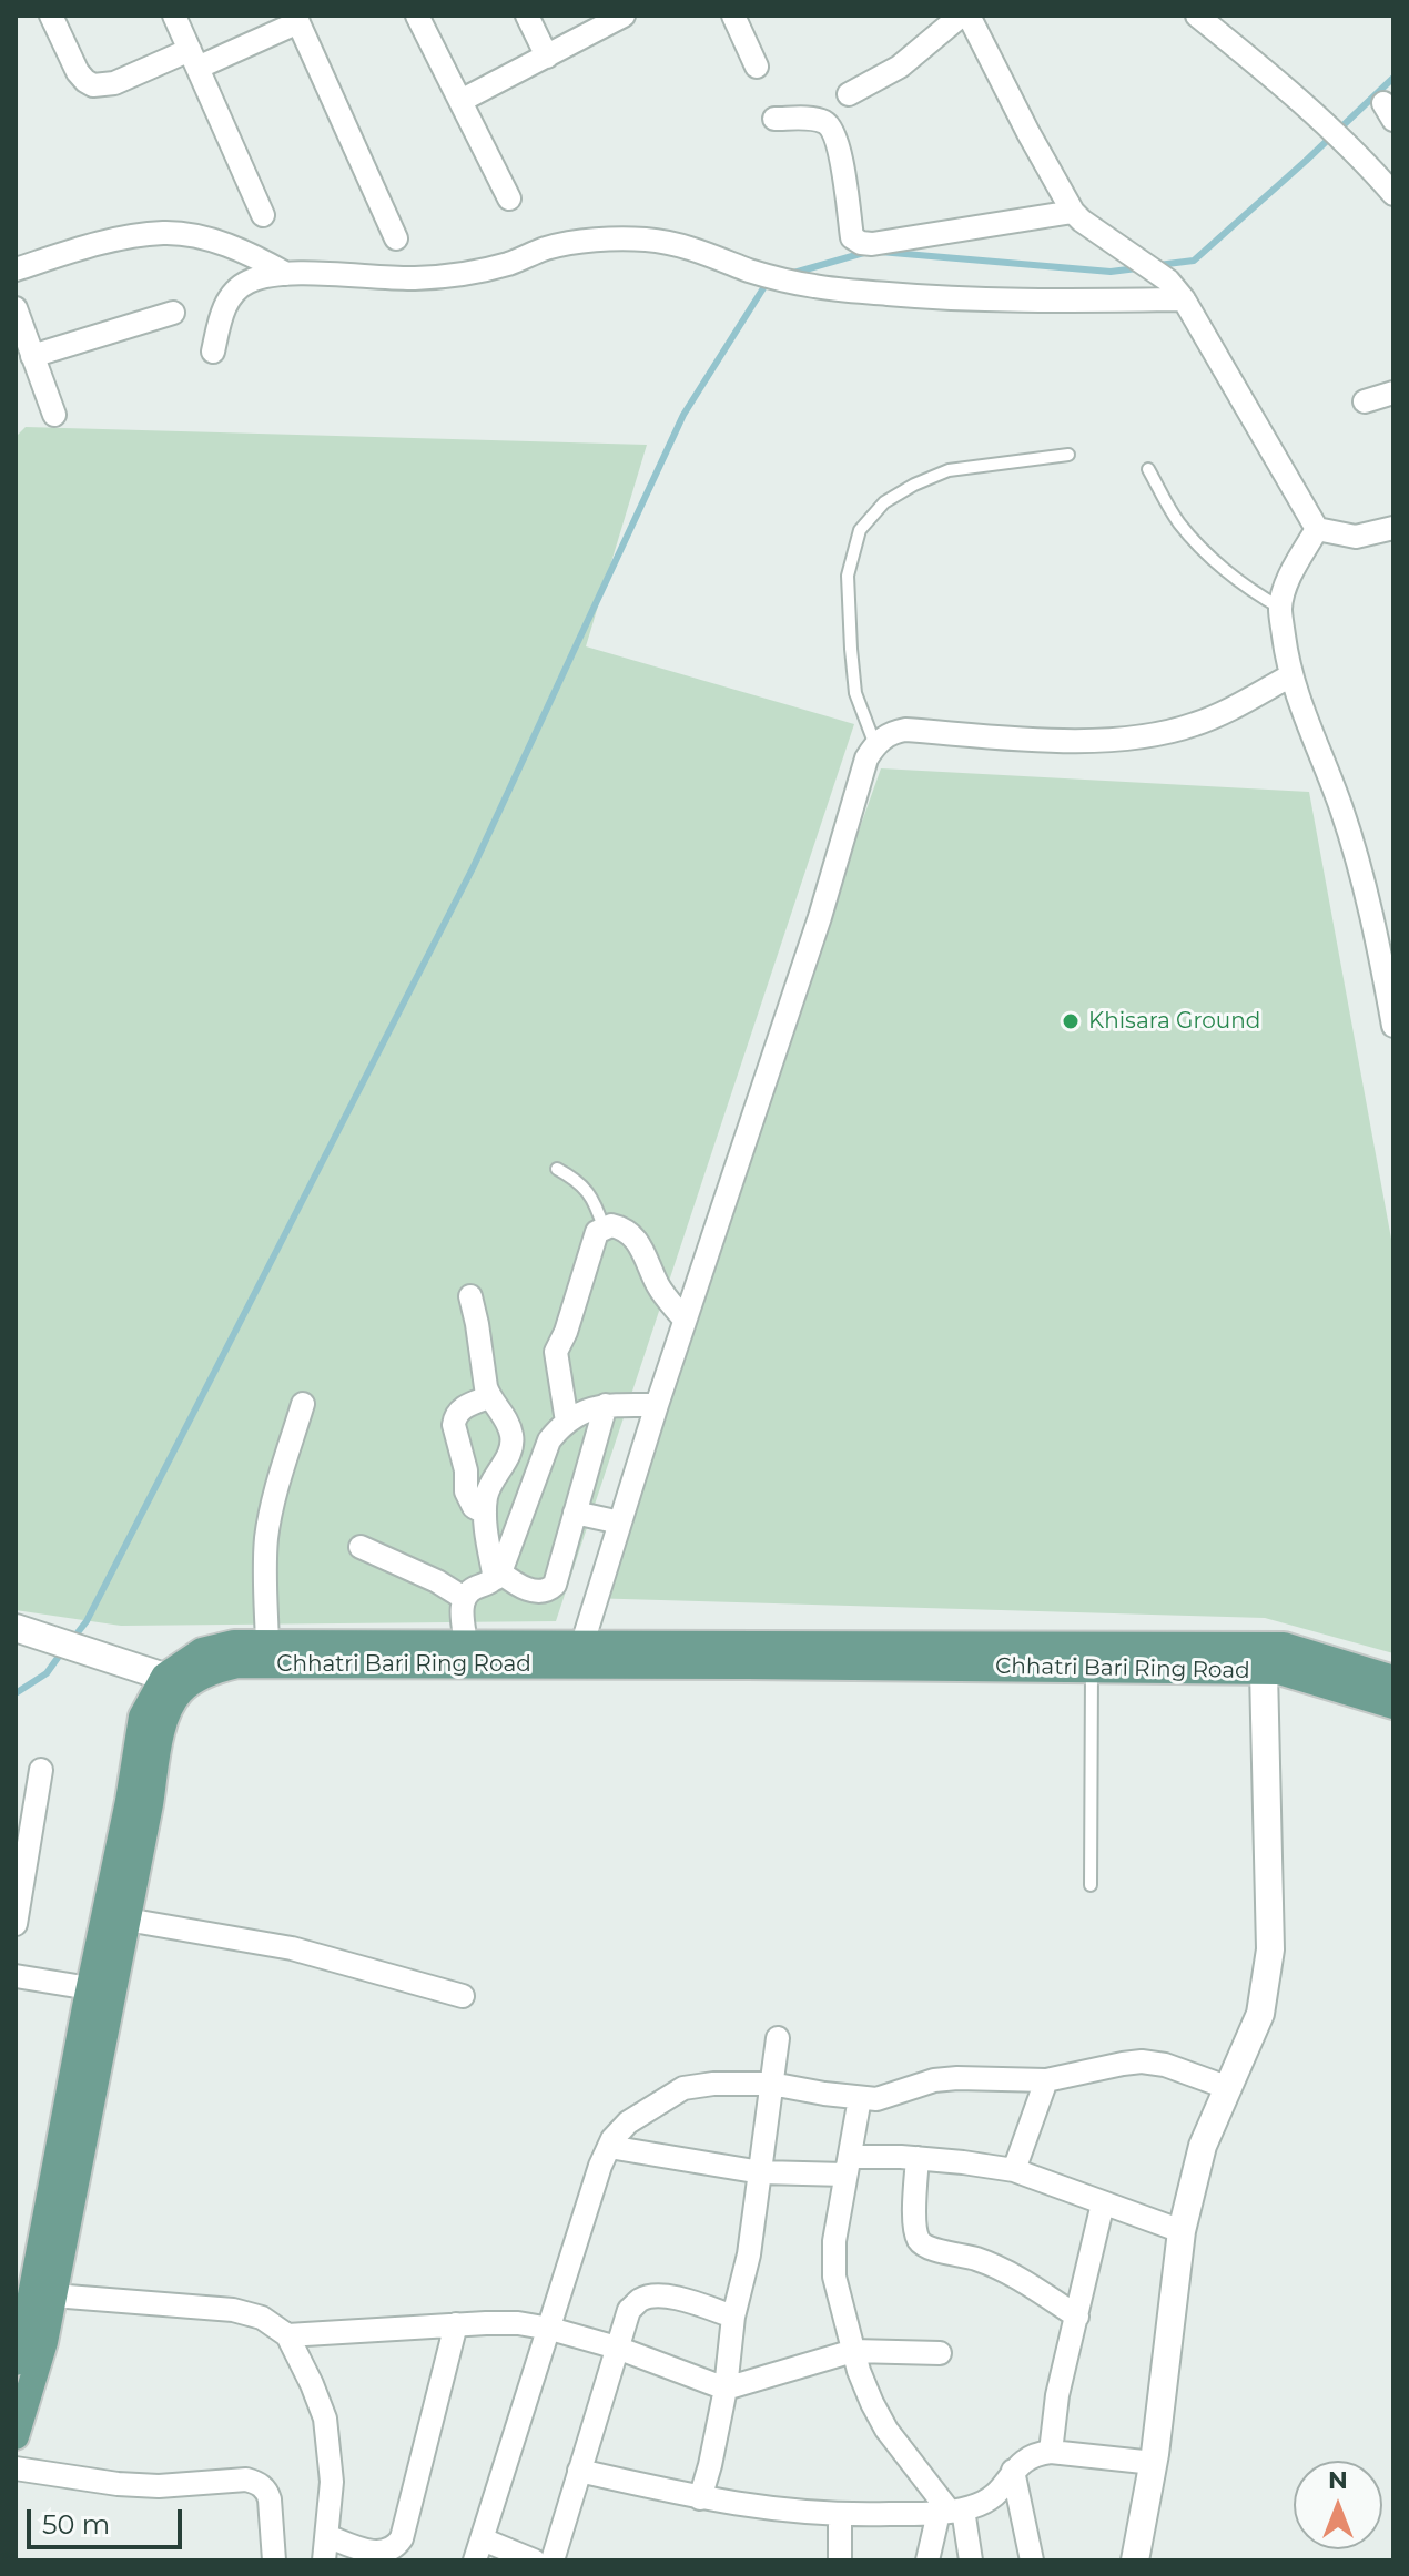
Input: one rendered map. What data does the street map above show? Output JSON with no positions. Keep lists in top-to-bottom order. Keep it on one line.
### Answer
{"streets":{"main road":["Chhatri Bari Ring Road"]},"places":["Khisara Ground"],"scale_bar":"50 m","north":"top"}
